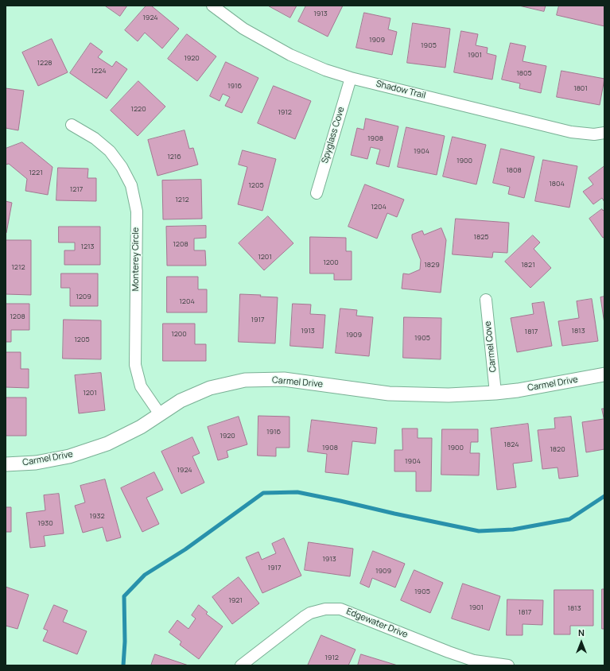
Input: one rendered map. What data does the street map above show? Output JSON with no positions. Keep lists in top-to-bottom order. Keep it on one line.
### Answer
{"streets":{"street":["Shadow Trail","Spyglass Cove","Monterey Circle","Carmel Cove","Carmel Drive","Edgewater Drive"]},"crossings":[["Shadow Trail","Spyglass Cove"],["Monterey Circle","Carmel Drive"],["Carmel Cove","Carmel Drive"]],"house_numbers":["1913","1924","1909","1905","1901","1920","1228","1224","1805","1916","1801","1220","1912","1908","1904","1216","1900","1808","1221","1804","1205","1217","1212","1204","1825","1208","1213","1201","1200","1829","1821","1212","1209","1204","1208","1917","1913","1813","1817","1200","1909","1905","1205","1201","1916","1920","1824","1908","1900","1820","1904","1924","1932","1930","1913","1917","1909","1905","1921","1901","1813","1817","1912"],"north":"top"}
